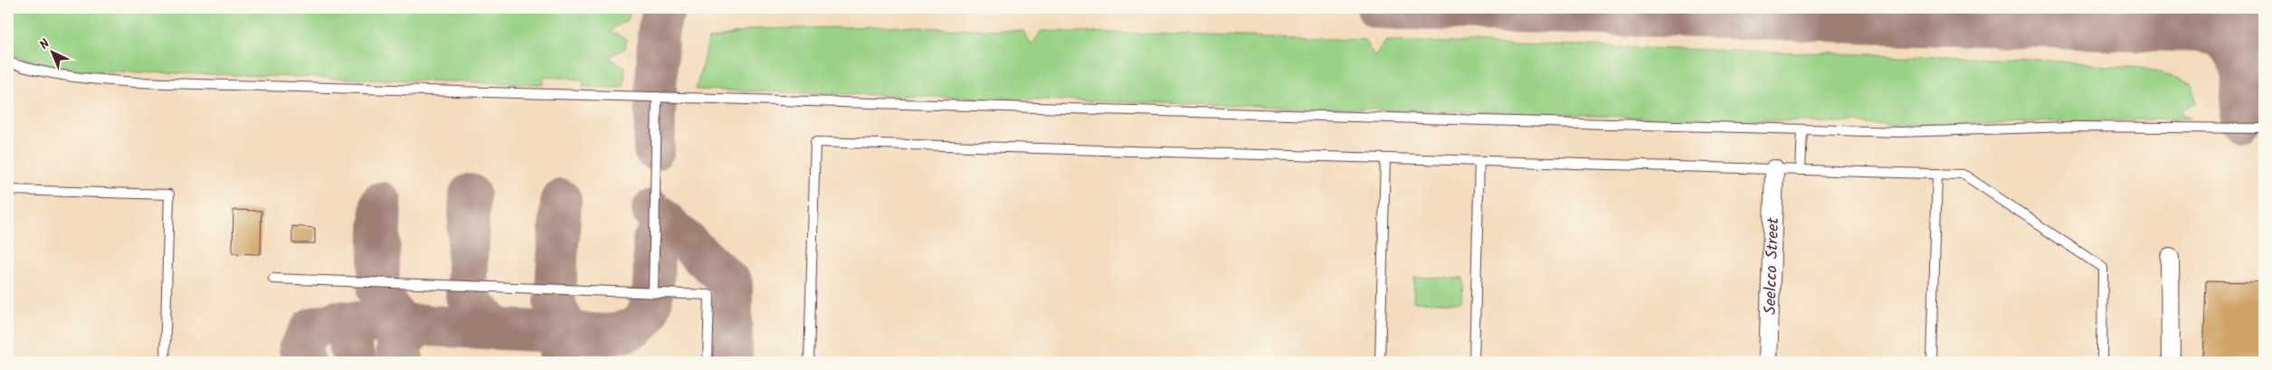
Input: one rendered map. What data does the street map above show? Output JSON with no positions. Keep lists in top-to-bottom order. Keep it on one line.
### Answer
{"streets":{"street":["Seelcco Street"]},"north":"top left"}
